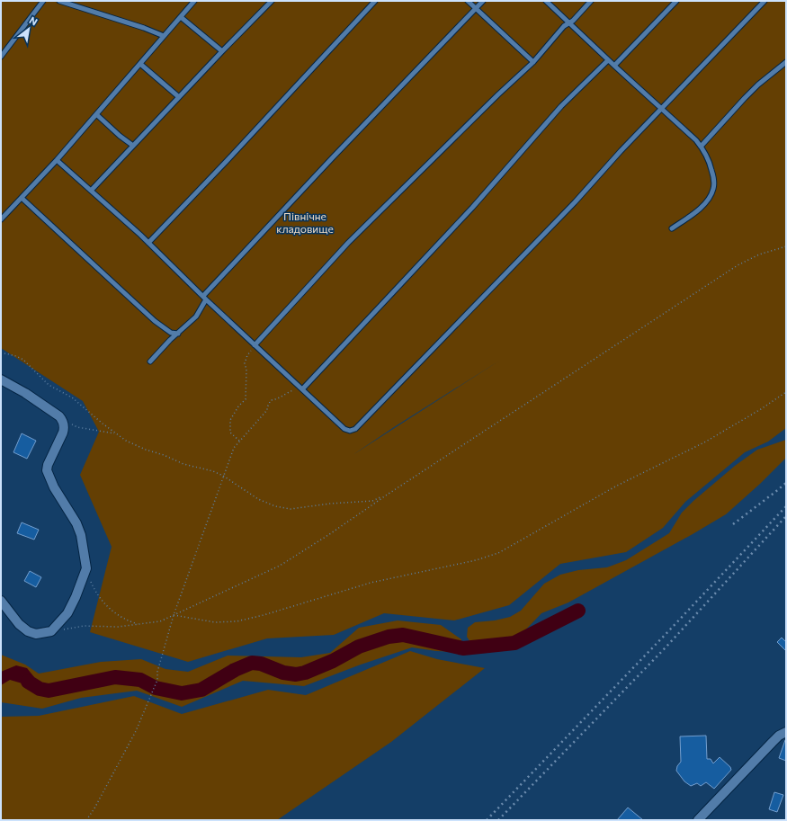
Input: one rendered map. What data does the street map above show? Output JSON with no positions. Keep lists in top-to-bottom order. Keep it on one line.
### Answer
{"parks":["Північне кладовище"],"north":"top right"}
